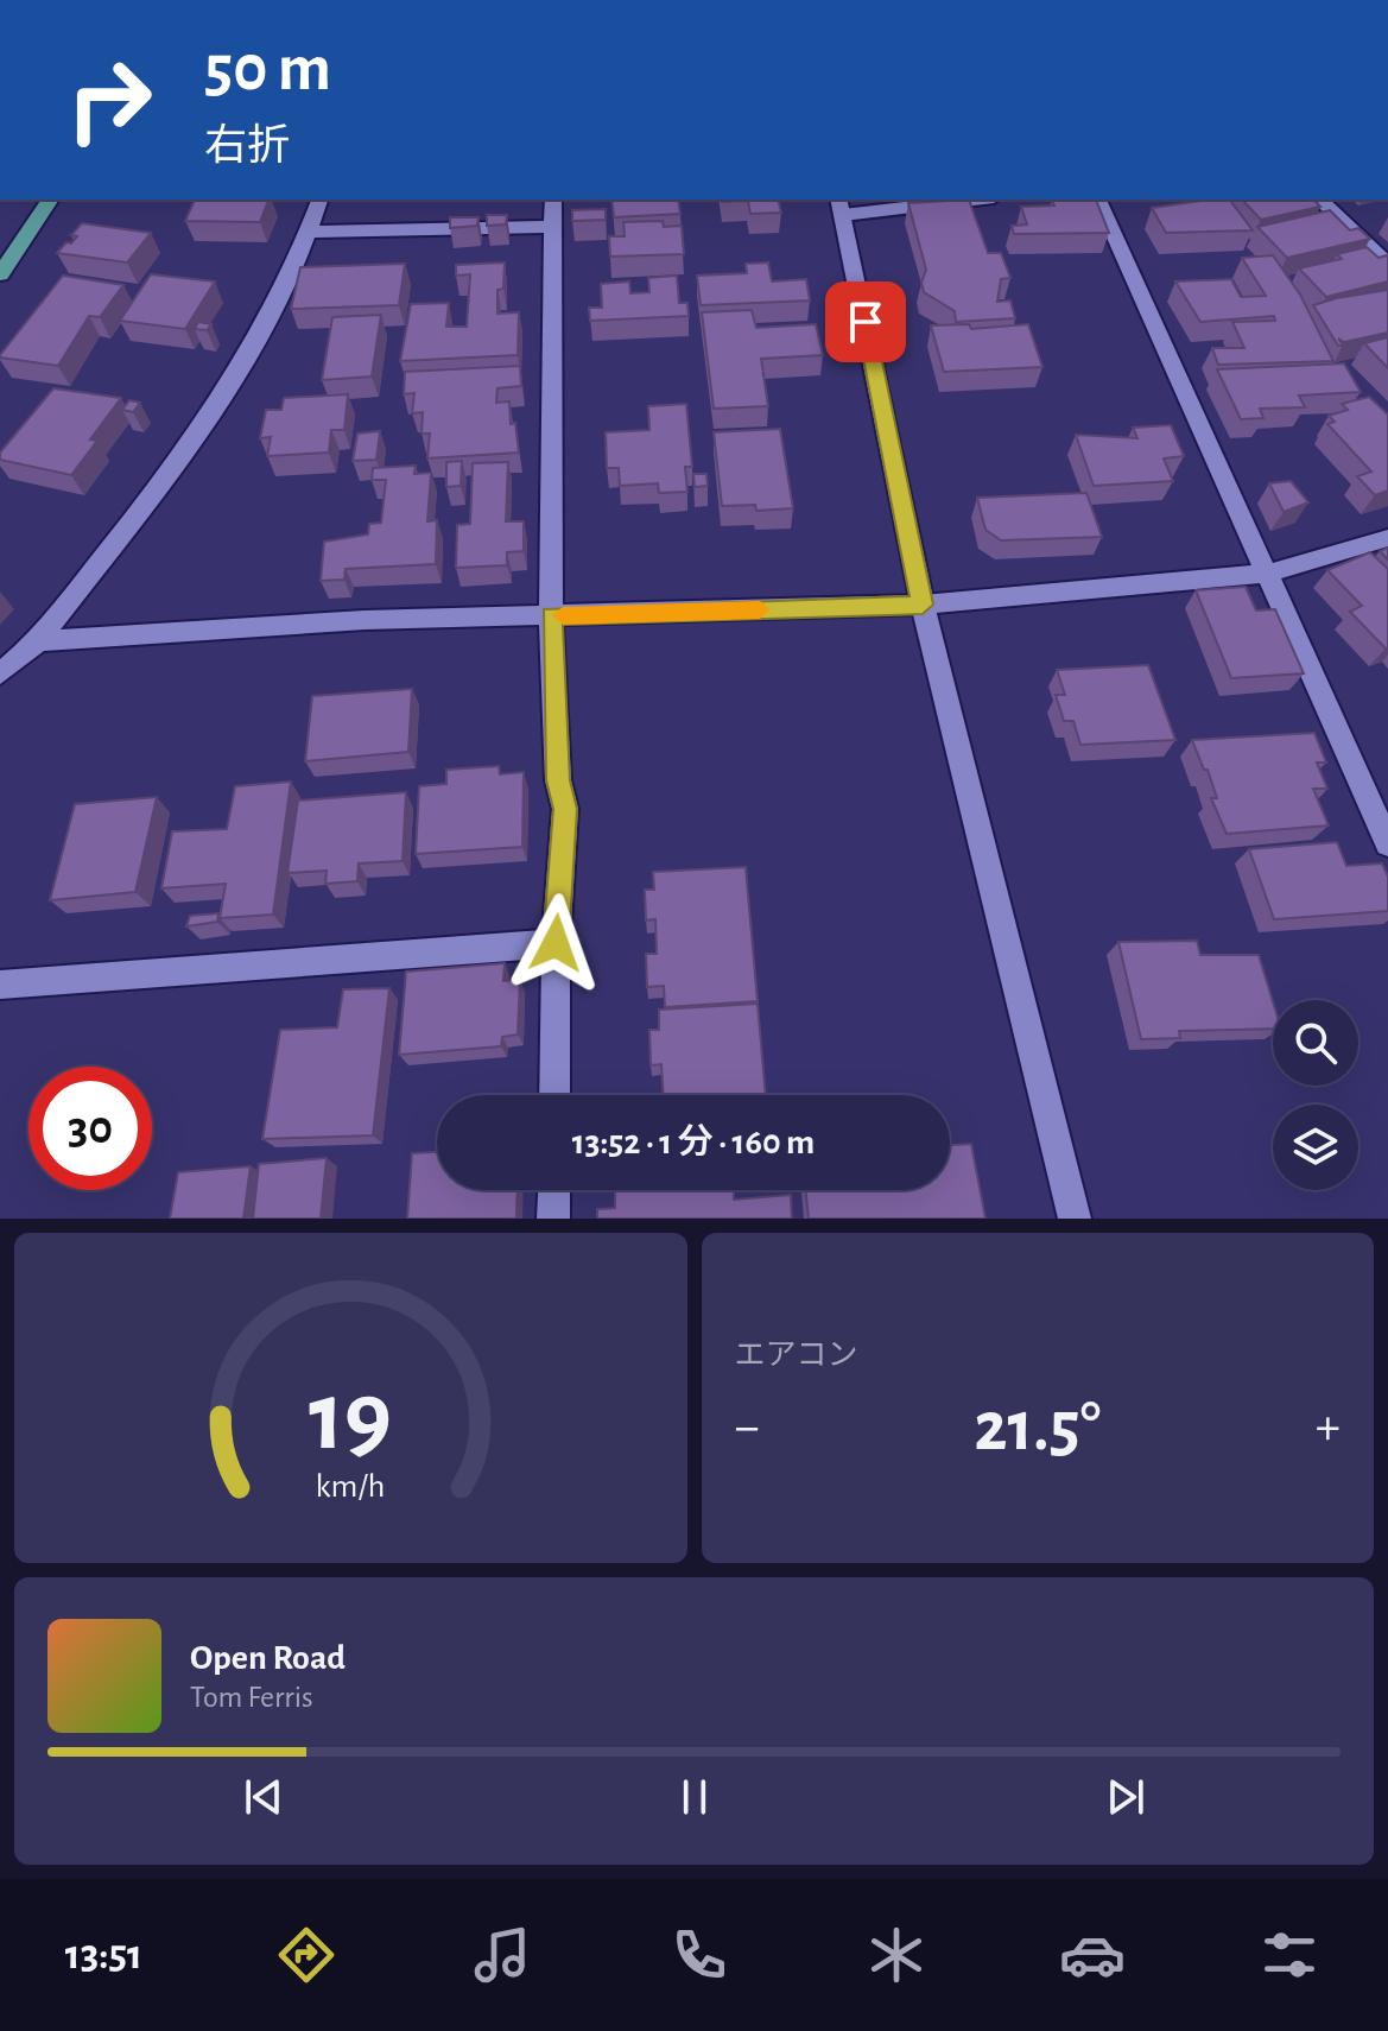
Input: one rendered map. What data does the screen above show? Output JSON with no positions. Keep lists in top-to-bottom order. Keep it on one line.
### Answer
{"page":{"turn":["50 m","右折"],"limit":"30","trip":"13:52 · 1 分 · 160 m","tile":"エアコン","heat":["−","21.5°","+"],"song":["Open Road","Tom Ferris"],"tabs":"13:51","gauge":["19","km/h"]}}
